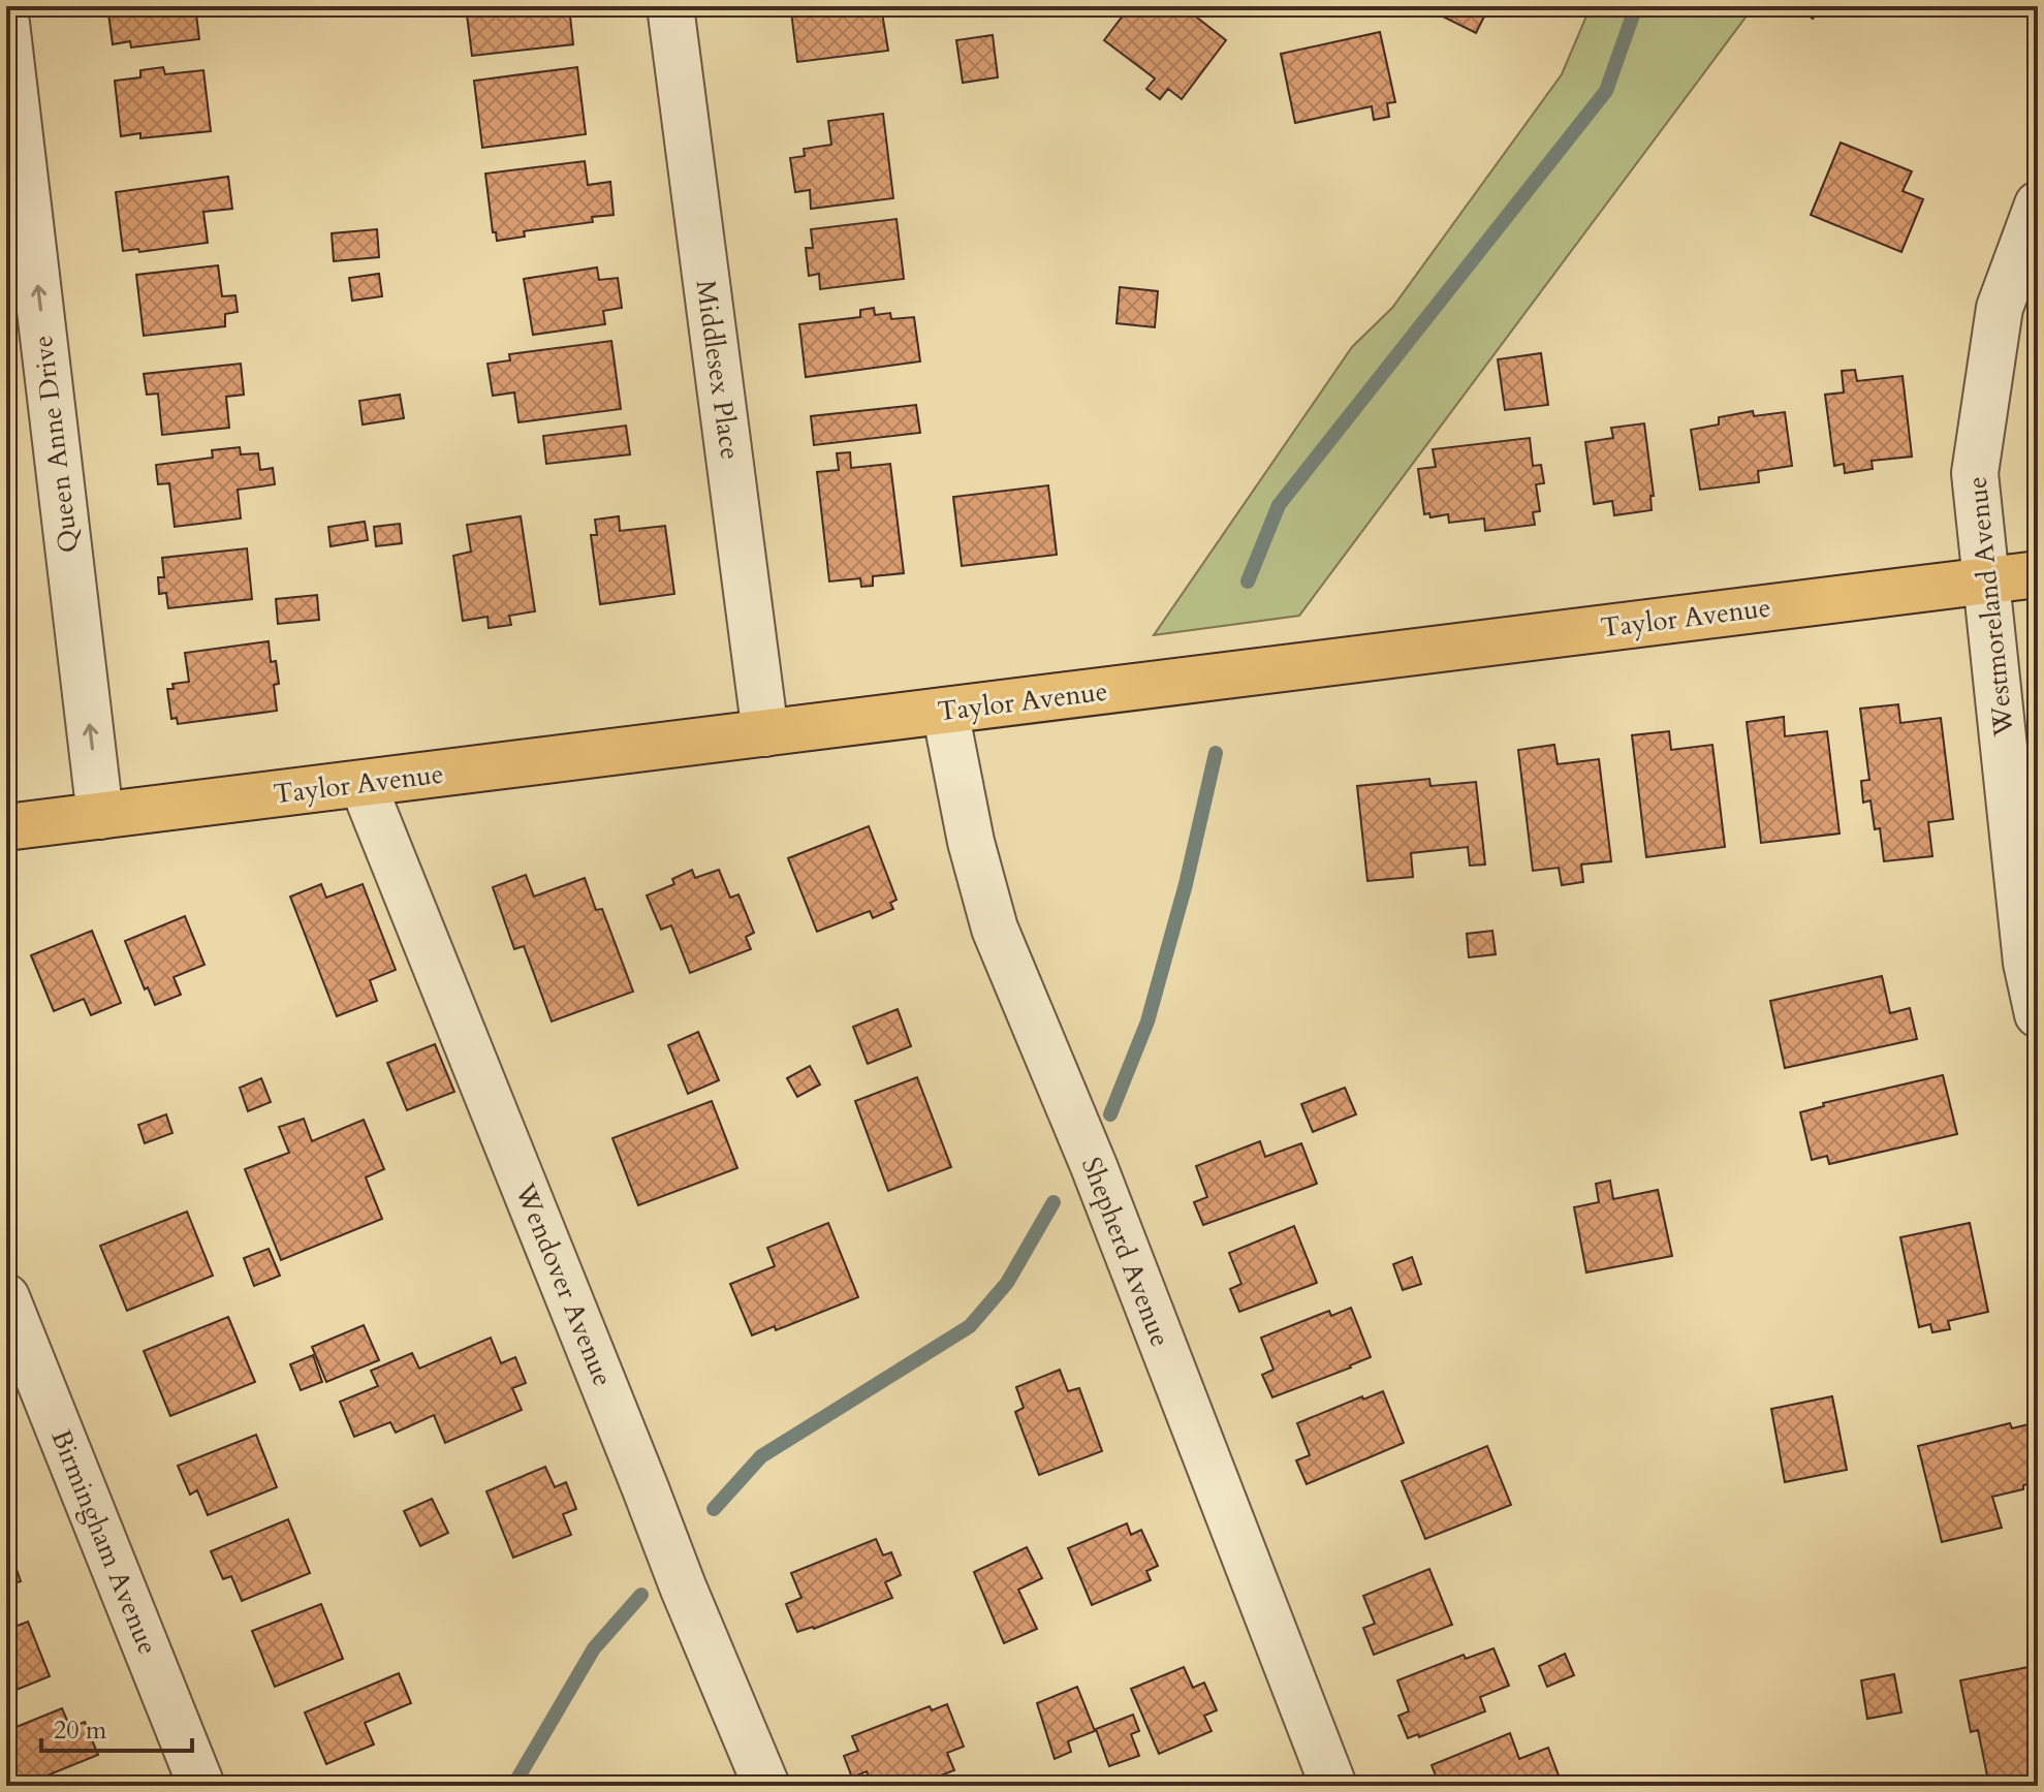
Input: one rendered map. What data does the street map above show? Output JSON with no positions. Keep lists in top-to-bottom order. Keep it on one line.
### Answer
{"streets":{"main road":["Taylor Avenue"],"street":["Middlesex Place","Queen Anne Drive","Westmoreland Avenue","Shepherd Avenue","Wendover Avenue","Birmingham Avenue"]},"crossings":[["Middlesex Place","Taylor Avenue"],["Queen Anne Drive","Taylor Avenue"],["Westmoreland Avenue","Taylor Avenue"],["Taylor Avenue","Shepherd Avenue"],["Taylor Avenue","Wendover Avenue"]],"one_way":["Queen Anne Drive"],"scale_bar":"20 m"}
